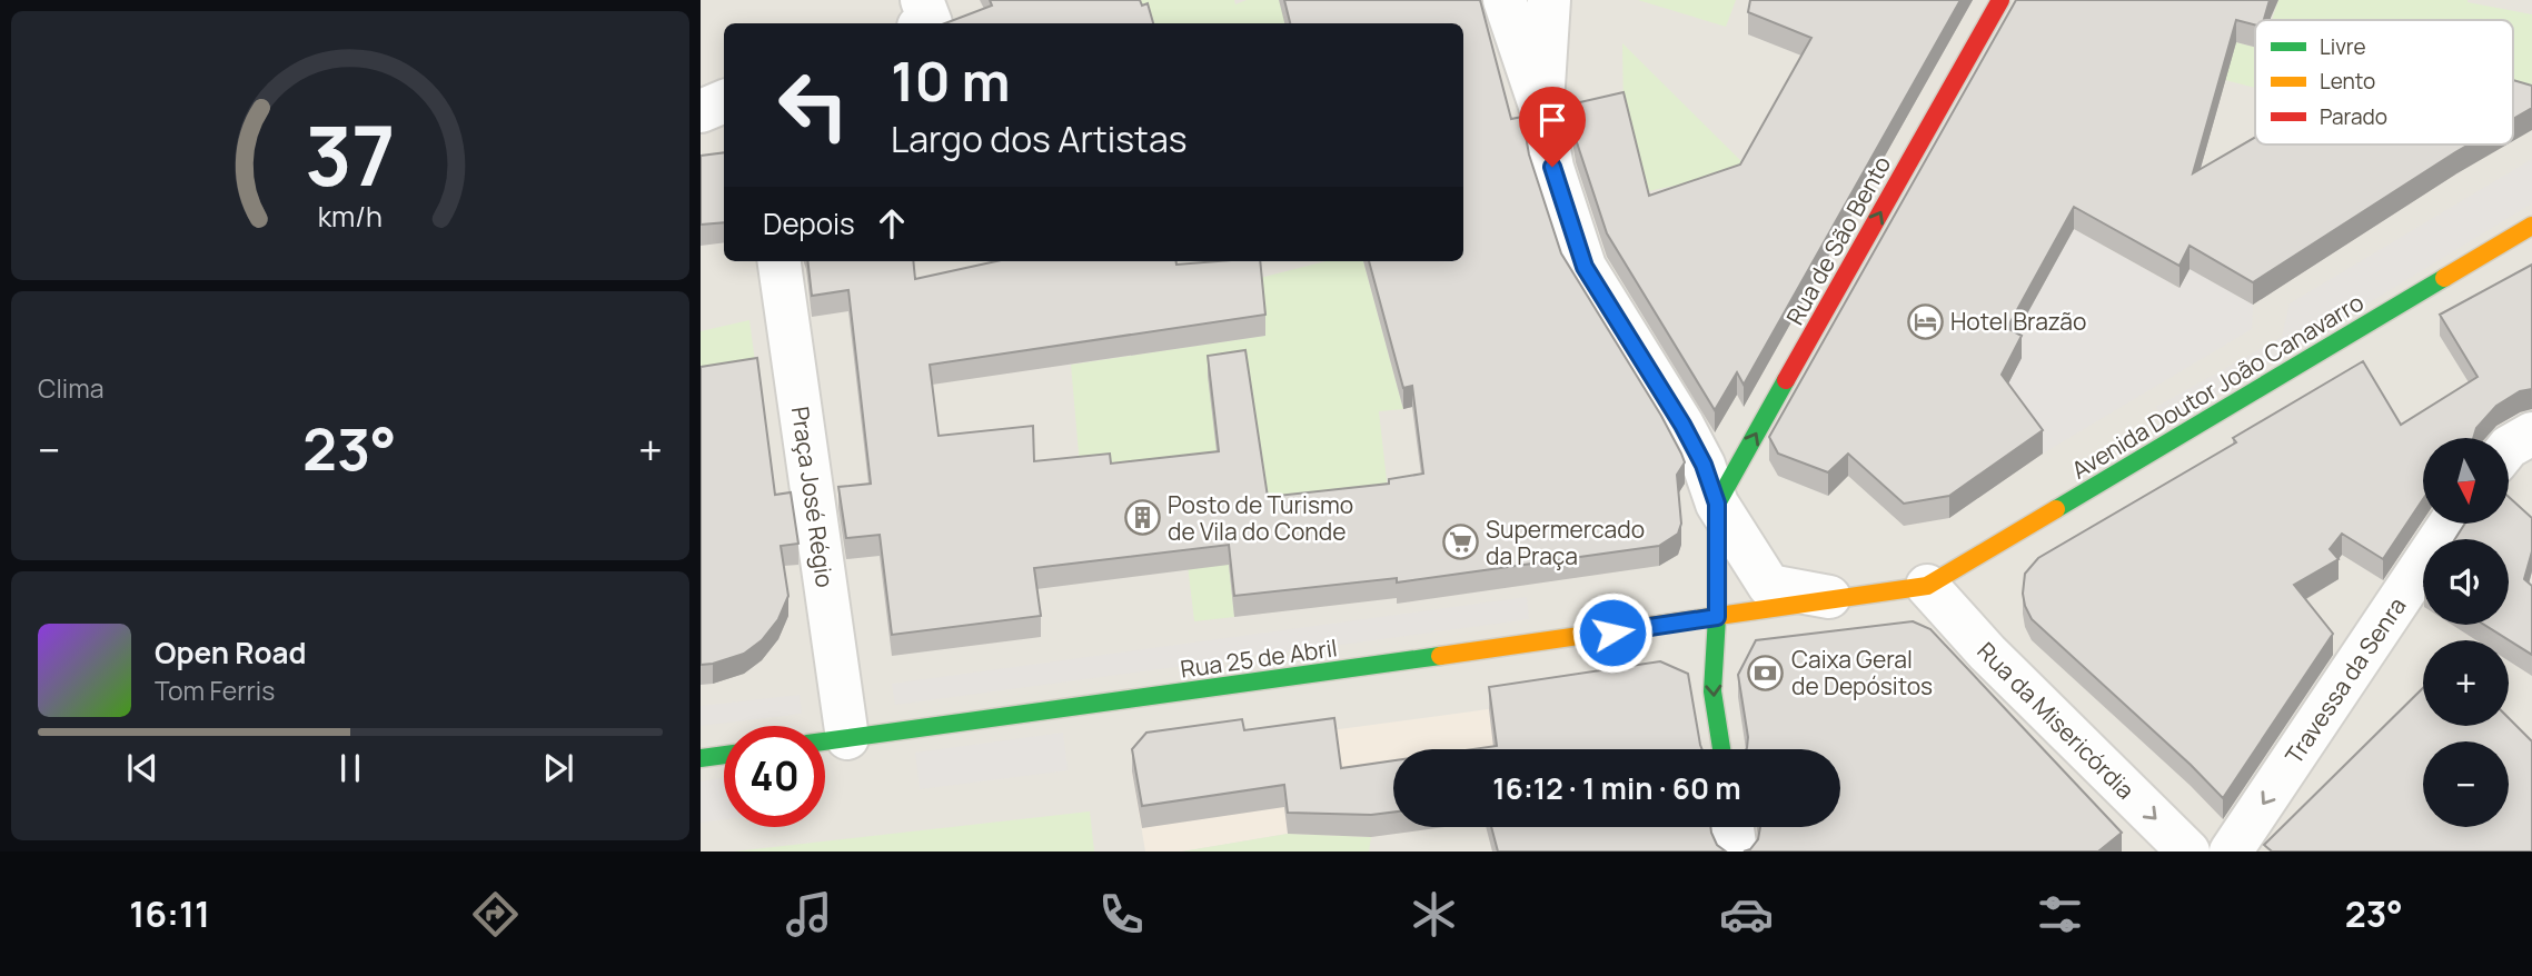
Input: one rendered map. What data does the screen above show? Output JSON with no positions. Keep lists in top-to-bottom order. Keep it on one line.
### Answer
{"streets":{"street":["Rua de São Bento","Avenida Doutor João Canavarro","Praça José Régio","Rua 25 de Abril","Travessa da Senra","Rua da Misericórdia"]},"crossings":[["Avenida Doutor João Canavarro","Rua 25 de Abril"],["Avenida Doutor João Canavarro","Rua da Misericórdia"],["Praça José Régio","Rua 25 de Abril"],["Rua 25 de Abril","Rua da Misericórdia"]],"one_way":["Rua de São Bento","Travessa da Senra","Rua da Misericórdia"],"places":{"hotel":["Hotel Brazão"],"building":["Posto de Turismo de Vila do Conde"],"supermarket":["Supermercado da Praça"],"bank":["Caixa Geral de Depósitos"]},"legend":["Livre","Lento","Parado"],"north":"bottom","page":{"turn":["10 m","Largo dos Artistas"],"then":"Depois","tile":"Clima","heat":["−","23°","+"],"map_buttons":["+","−"],"song":["Open Road","Tom Ferris"],"limit":"40","trip":"16:12 · 1 min · 60 m","tabs":["16:11","23°"],"gauge":["37","km/h"]}}
